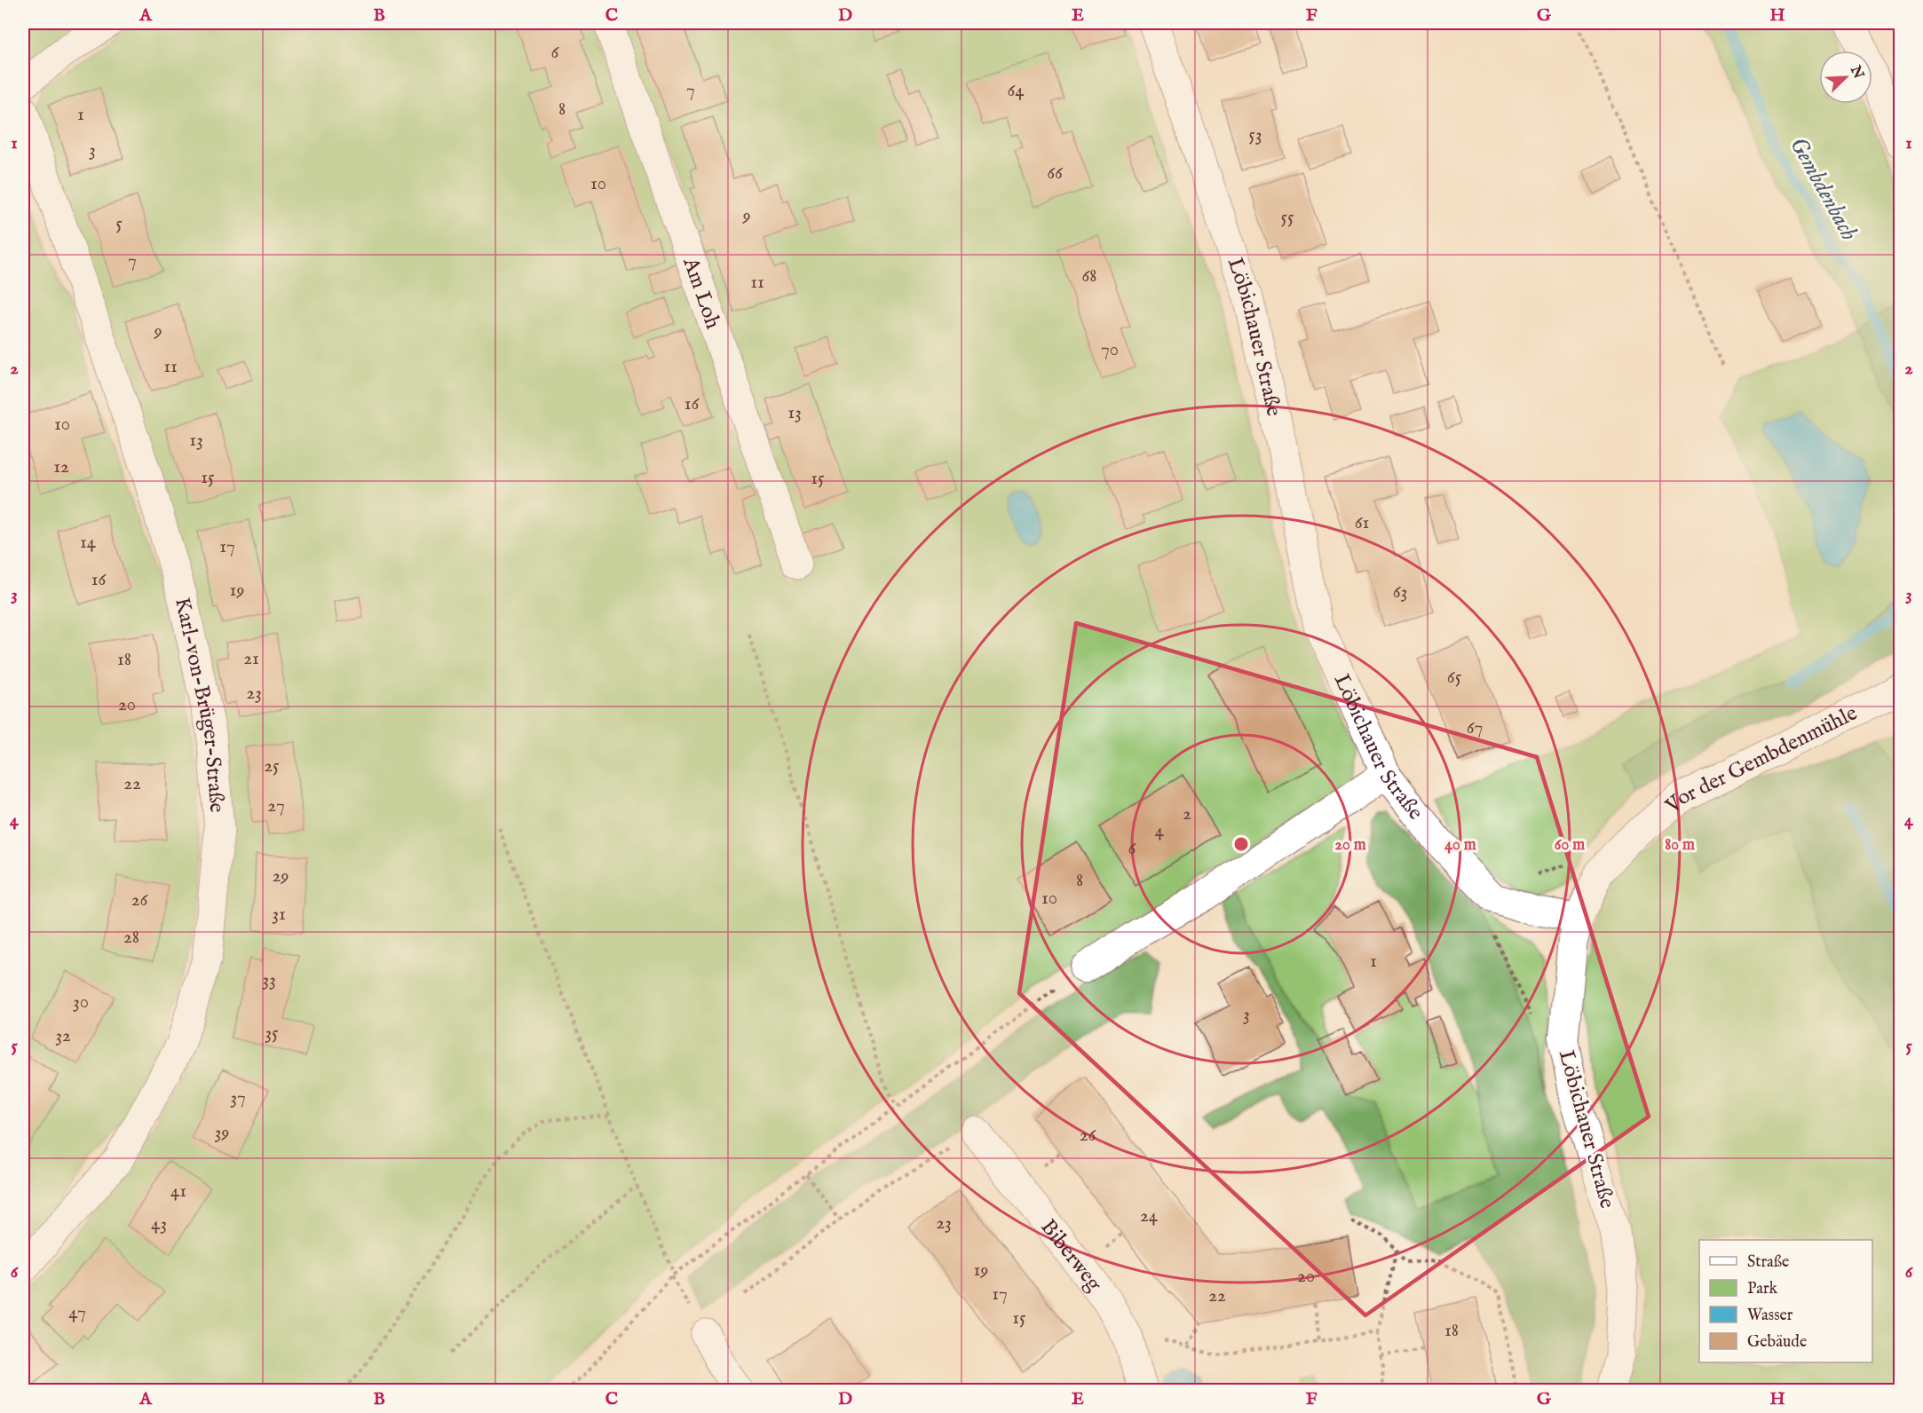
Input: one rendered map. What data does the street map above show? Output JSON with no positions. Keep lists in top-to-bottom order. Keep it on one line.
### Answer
{"streets":{"street":["Am Loh","Löbichauer Straße","Karl-von-Brüger-Straße","Vor der Gembdenmühle","Biberweg"]},"crossings":[["Löbichauer Straße","Vor der Gembdenmühle"]],"water":["Gembdenbach"],"house_numbers":["6","7","64","8","1","53","3","66","10","9","55","5","7","68","11","9","70","11","16","13","10","13","12","15","15","61","14","17","16","19","63","21","18","65","23","20","67","25","22","27","2","4","6","29","8","10","26","31","28","1","33","30","3","35","32","37","39","26","41","24","23","43","19","20","17","22","47","15","18"],"legend":["Straße","Park","Wasser","Gebäude"],"north":"top right","grid":{"columns":["A","B","C","D","E","F","G","H"],"rows":["1","2","3","4","5","6"]},"rings":["20 m","40 m","60 m","80 m"]}
